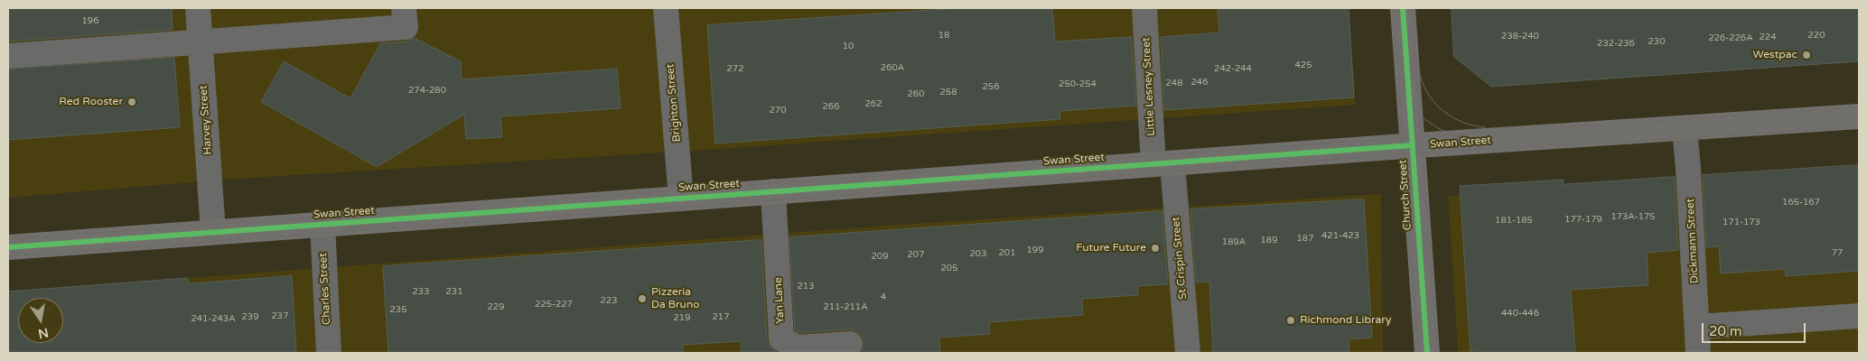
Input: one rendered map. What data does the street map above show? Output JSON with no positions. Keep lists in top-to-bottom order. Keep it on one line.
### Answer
{"streets":{"main road":["Swan Street","Church Street"],"street":["Little Lesney Street","Brighton Street","Harvey Street","Dickmann Street","St Crispin Street","Charles Street","Yan Lane"]},"crossings":[["Little Lesney Street","Swan Street"],["Little Lesney Street","St Crispin Street"],["Brighton Street","Swan Street"],["Harvey Street","Swan Street"],["Swan Street","Church Street"],["Swan Street","Dickmann Street"],["Swan Street","St Crispin Street"],["Swan Street","Charles Street"],["Swan Street","Yan Lane"]],"places":["Westpac","Red Rooster","Future Future","Pizzeria Da Bruno","Richmond Library"],"house_numbers":["196","18","220","238-240","224","226-226A","230","232-236","10","425","260A","272","242-244","246","248","250-254","256","274-280","258","260","262","266","270","165-167","173A-175","177-179","181-185","171-173","421-423","187","189","189A","199","201","77","203","207","209","205","213","233","231","4","223","225-227","229","211-211A","235","440-446","237","239","217","219","241-243A"],"scale_bar":"20 m","north":"bottom"}
